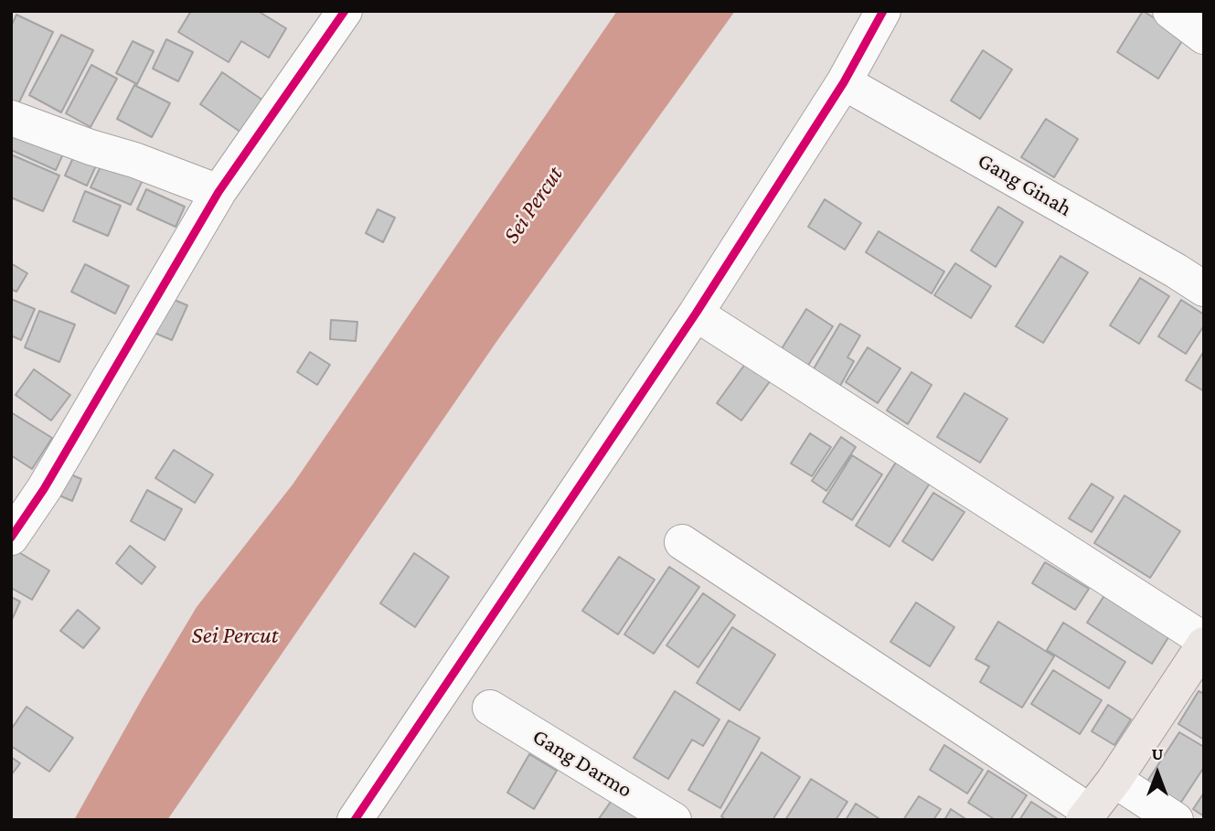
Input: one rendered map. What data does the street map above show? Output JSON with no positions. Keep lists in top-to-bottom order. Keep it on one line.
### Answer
{"streets":{"street":["Gang Ginah","Gang Darmo"]},"water":["Sei Percut"],"north":"top"}
